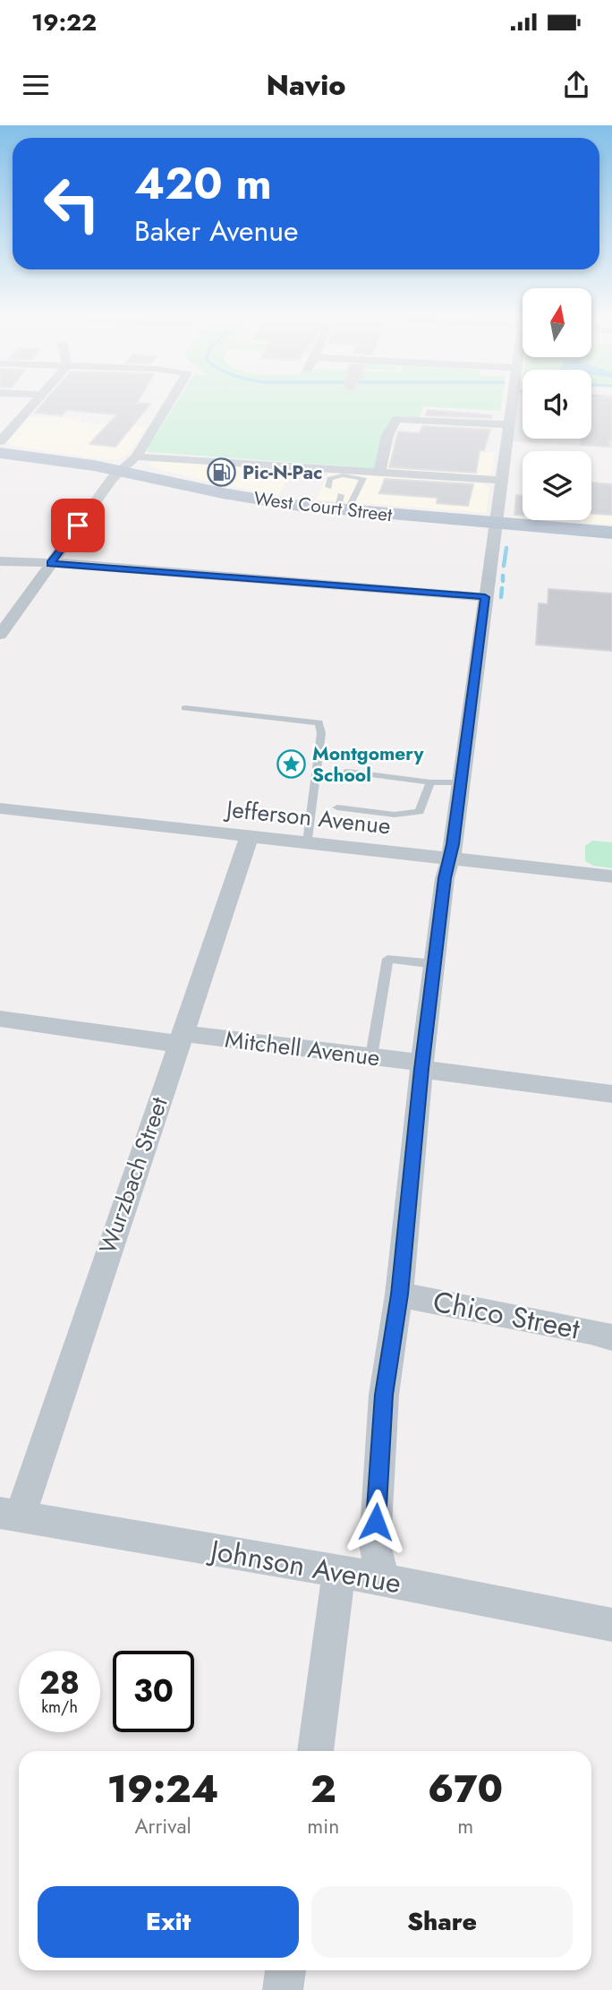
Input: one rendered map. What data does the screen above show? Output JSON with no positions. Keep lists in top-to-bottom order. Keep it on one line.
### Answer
{"streets":{"main road":["West Court Street"],"street":["Jefferson Avenue","Mitchell Avenue","Wurzbach Street","Chico Street","Johnson Avenue"]},"crossings":[["Jefferson Avenue","Wurzbach Street"],["Mitchell Avenue","Wurzbach Street"],["Wurzbach Street","Johnson Avenue"]],"places":{"fuel station":["Pic-N-Pac"],"place":["Montgomery School"]},"north":"top","page":{"status":"19:22","header":"Navio","turn":["420 m","Baker Avenue"],"speed":"28 km/h","limit":"30","eta":["19:24","Arrival","2","min","670","m"],"buttons":["Exit","Share"]}}
